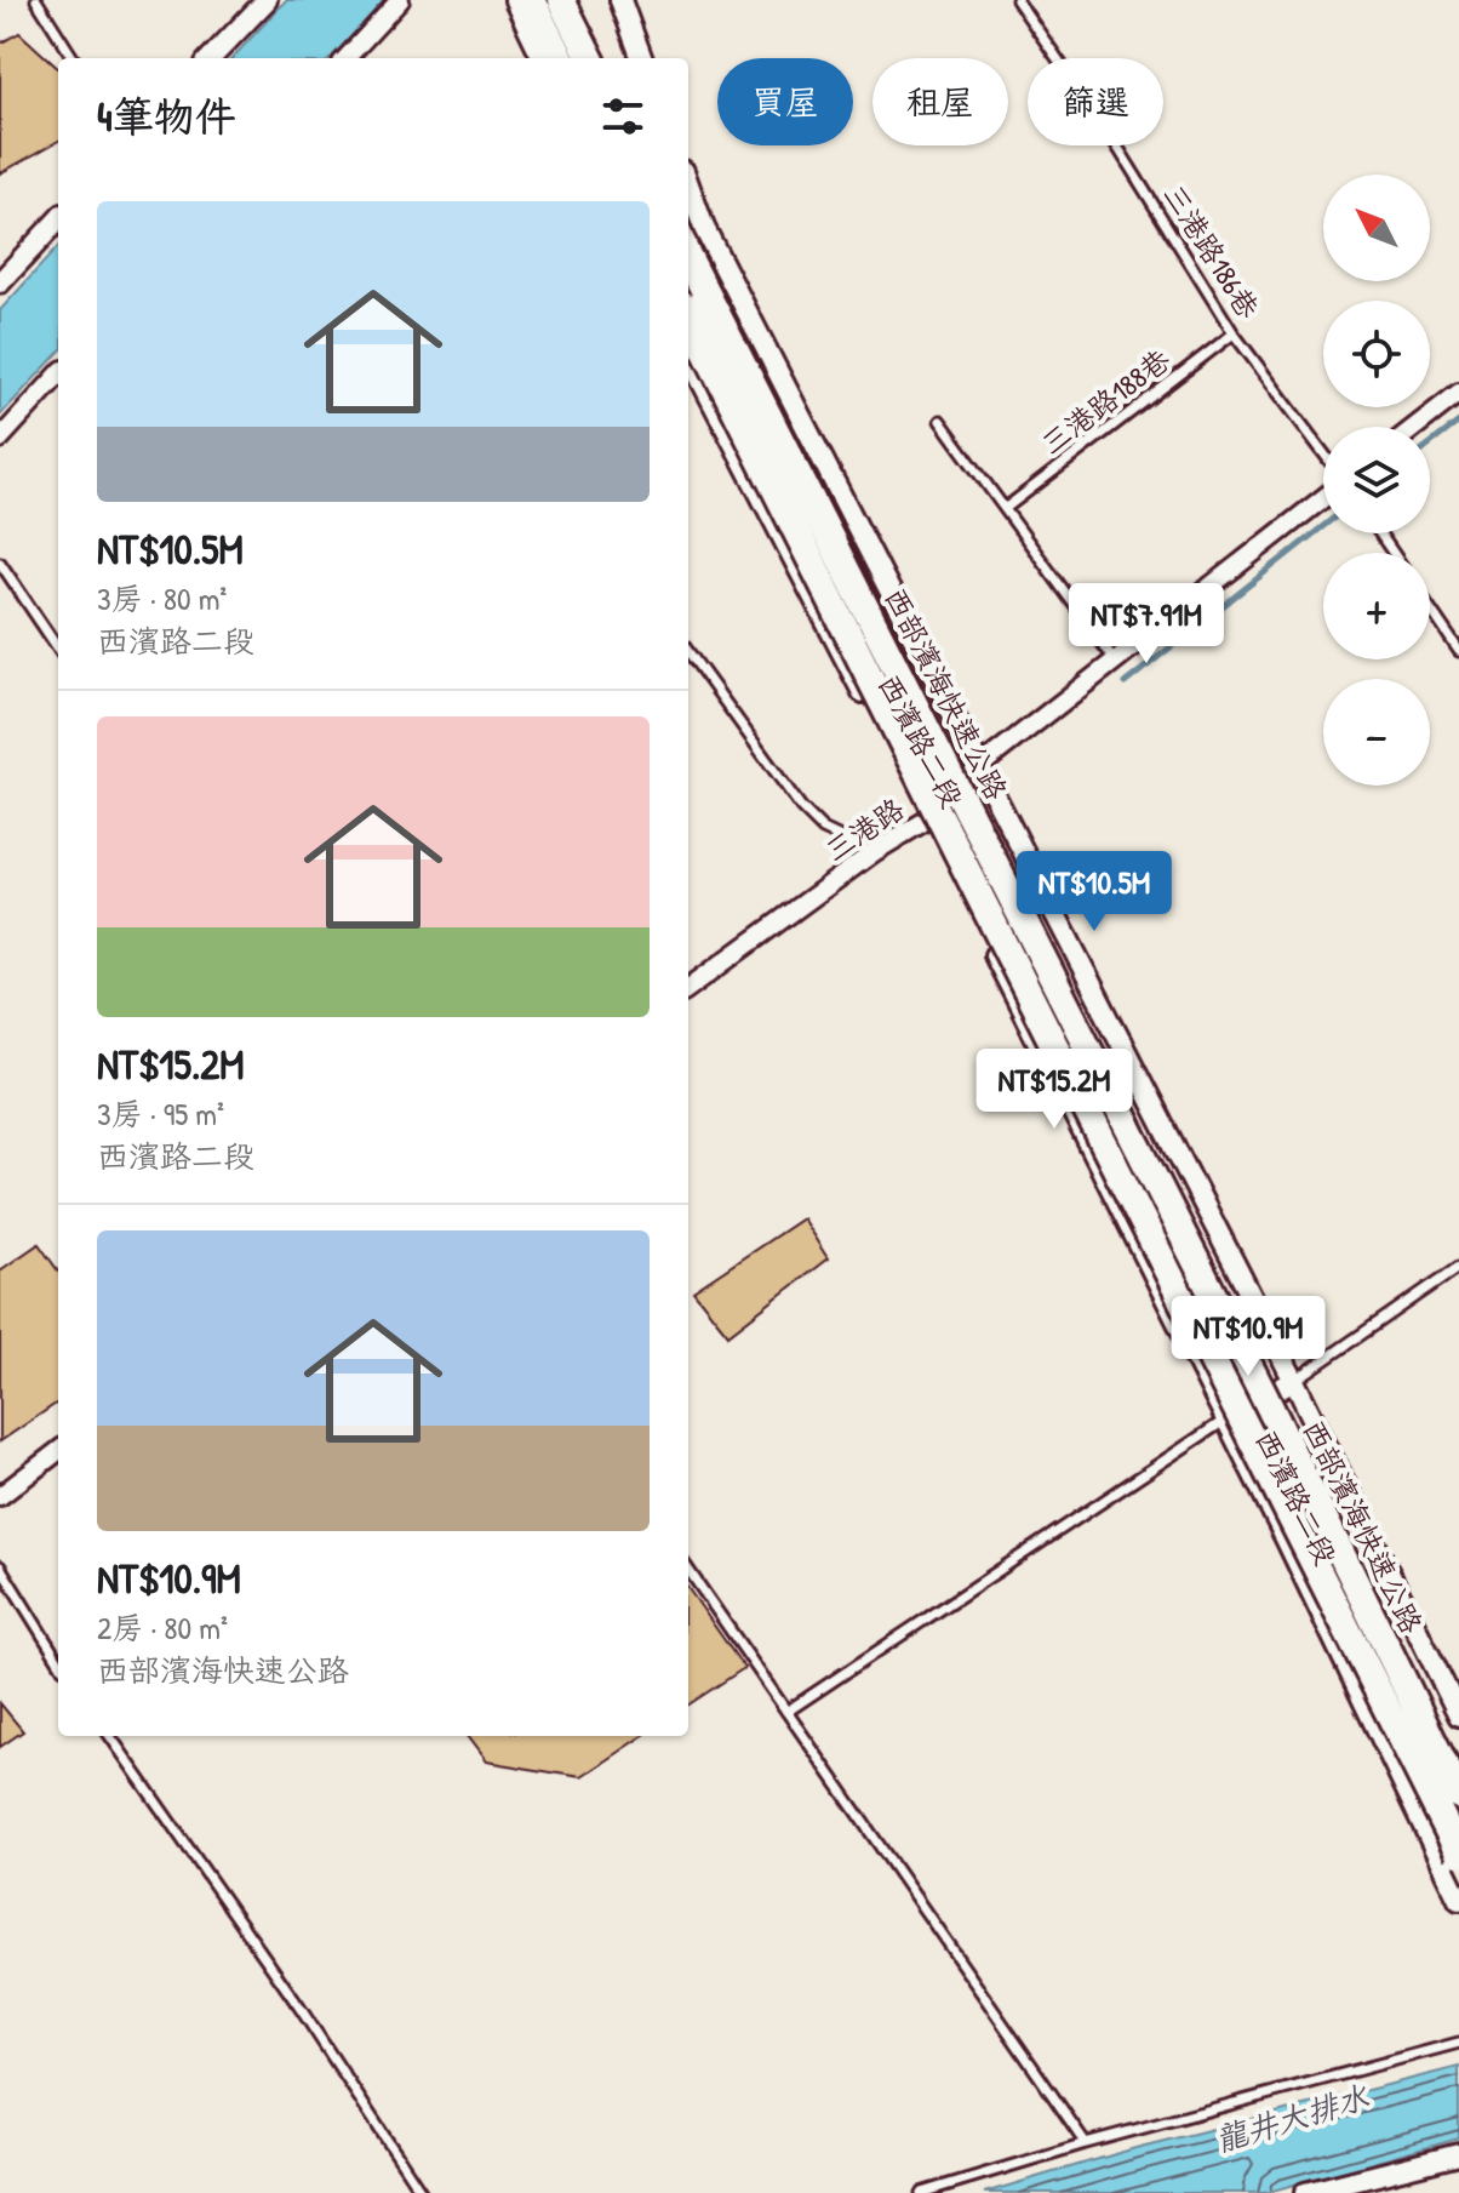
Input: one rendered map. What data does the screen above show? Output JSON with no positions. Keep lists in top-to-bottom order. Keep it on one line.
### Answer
{"streets":{"highway":["西部濱海快速公路"],"street":["西濱路二段","三港路"],"lane":["三港路186巷","三港路188巷"]},"crossings":[["三港路186巷","三港路188巷"],["西濱路二段","三港路"]],"water":["龍井大排水"],"north":"top left","page":{"chip":["買屋","租屋","篩選"],"heading":"4筆物件","map_buttons":["+","−"],"list":[{"name":"NT$10.5M","note":"3房 · 80 m² · 西濱路二段"},{"name":"NT$15.2M","note":"3房 · 95 m² · 西濱路二段"},{"name":"NT$10.9M","note":"2房 · 80 m² · 西部濱海快速公路"}],"price":["NT$7.91M","NT$10.5M","NT$15.2M","NT$10.9M"]}}
